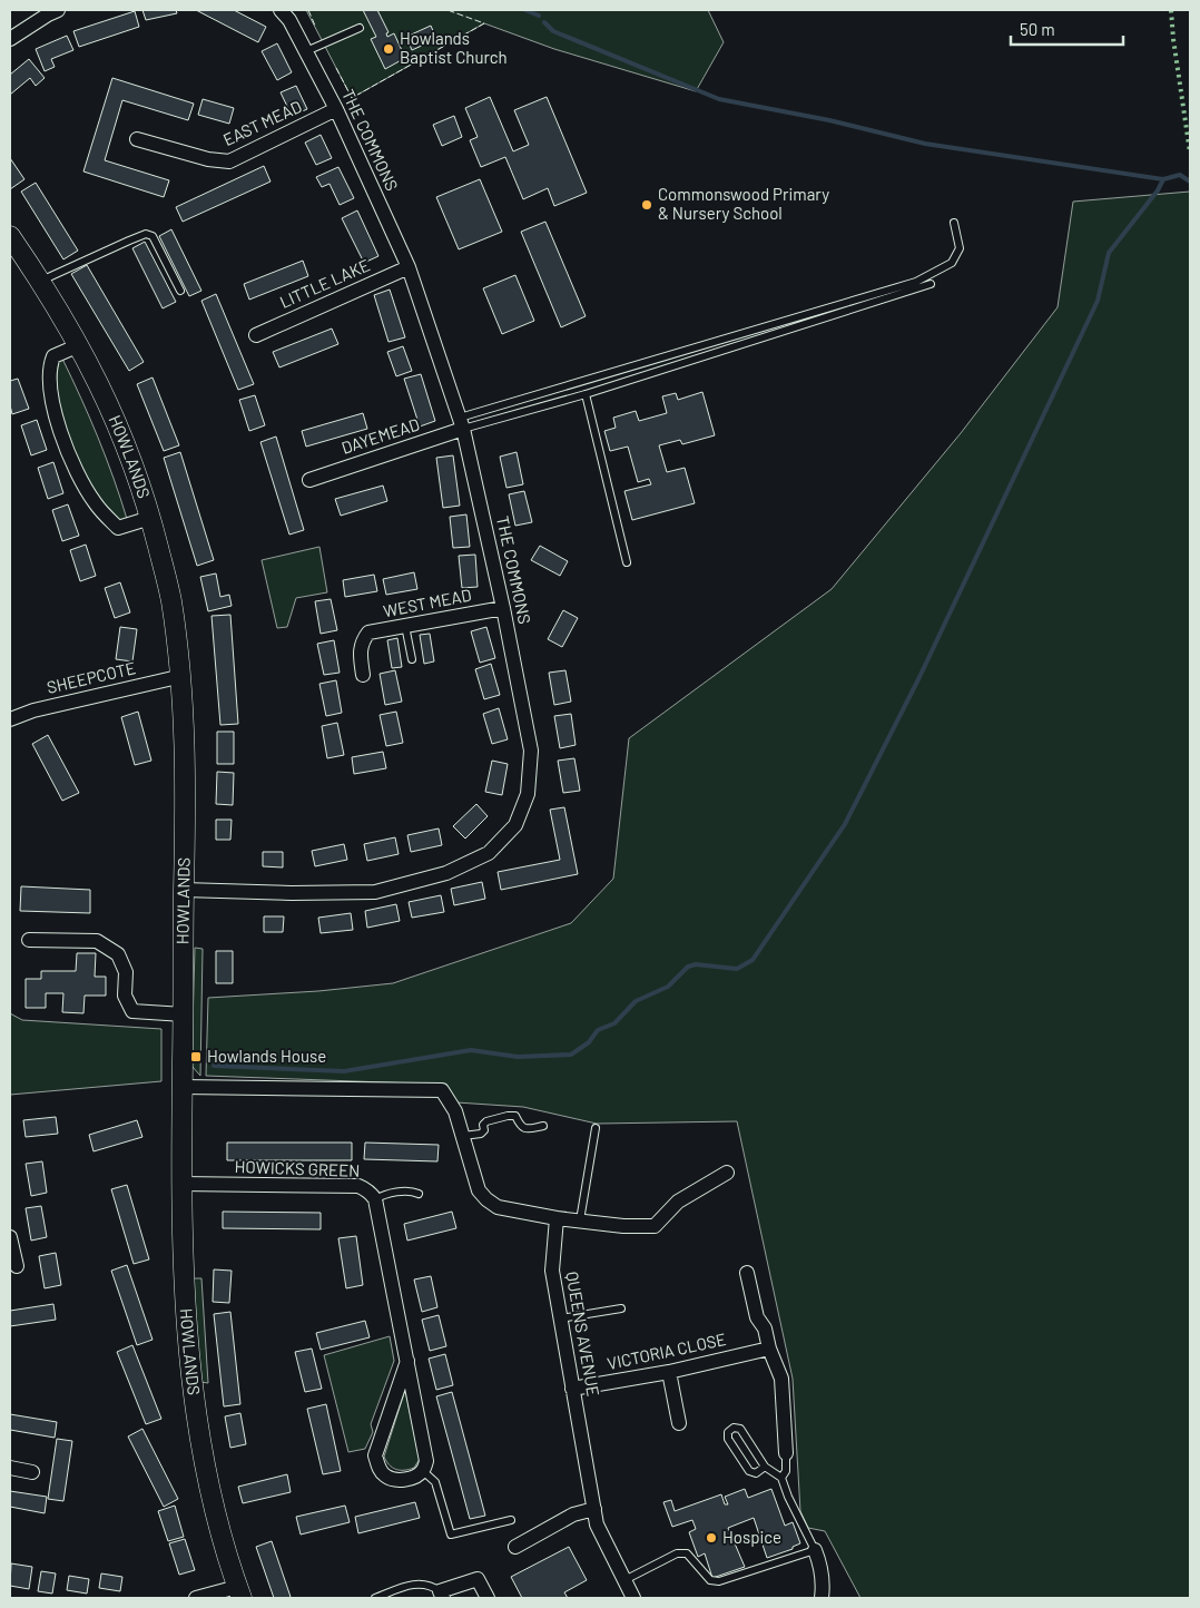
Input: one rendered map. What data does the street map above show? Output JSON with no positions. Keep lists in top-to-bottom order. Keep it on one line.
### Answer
{"streets":{"street":["EAST MEAD","THE COMMONS","LITTLE LAKE","DAYEMEAD","HOWLANDS","WEST MEAD","SHEEPCOTE","HOWICKS GREEN","QUEENS AVENUE","VICTORIA CLOSE"]},"crossings":[["EAST MEAD","THE COMMONS"],["THE COMMONS","LITTLE LAKE"],["THE COMMONS","DAYEMEAD"],["THE COMMONS","HOWLANDS"],["THE COMMONS","WEST MEAD"],["HOWLANDS","SHEEPCOTE"],["HOWLANDS","HOWICKS GREEN"],["QUEENS AVENUE","VICTORIA CLOSE"]],"places":{"other":["Howlands Baptist Church","Commonswood Primary & Nursery School","Hospice"],"transit":["Howlands House"]},"scale_bar":"50 m"}
